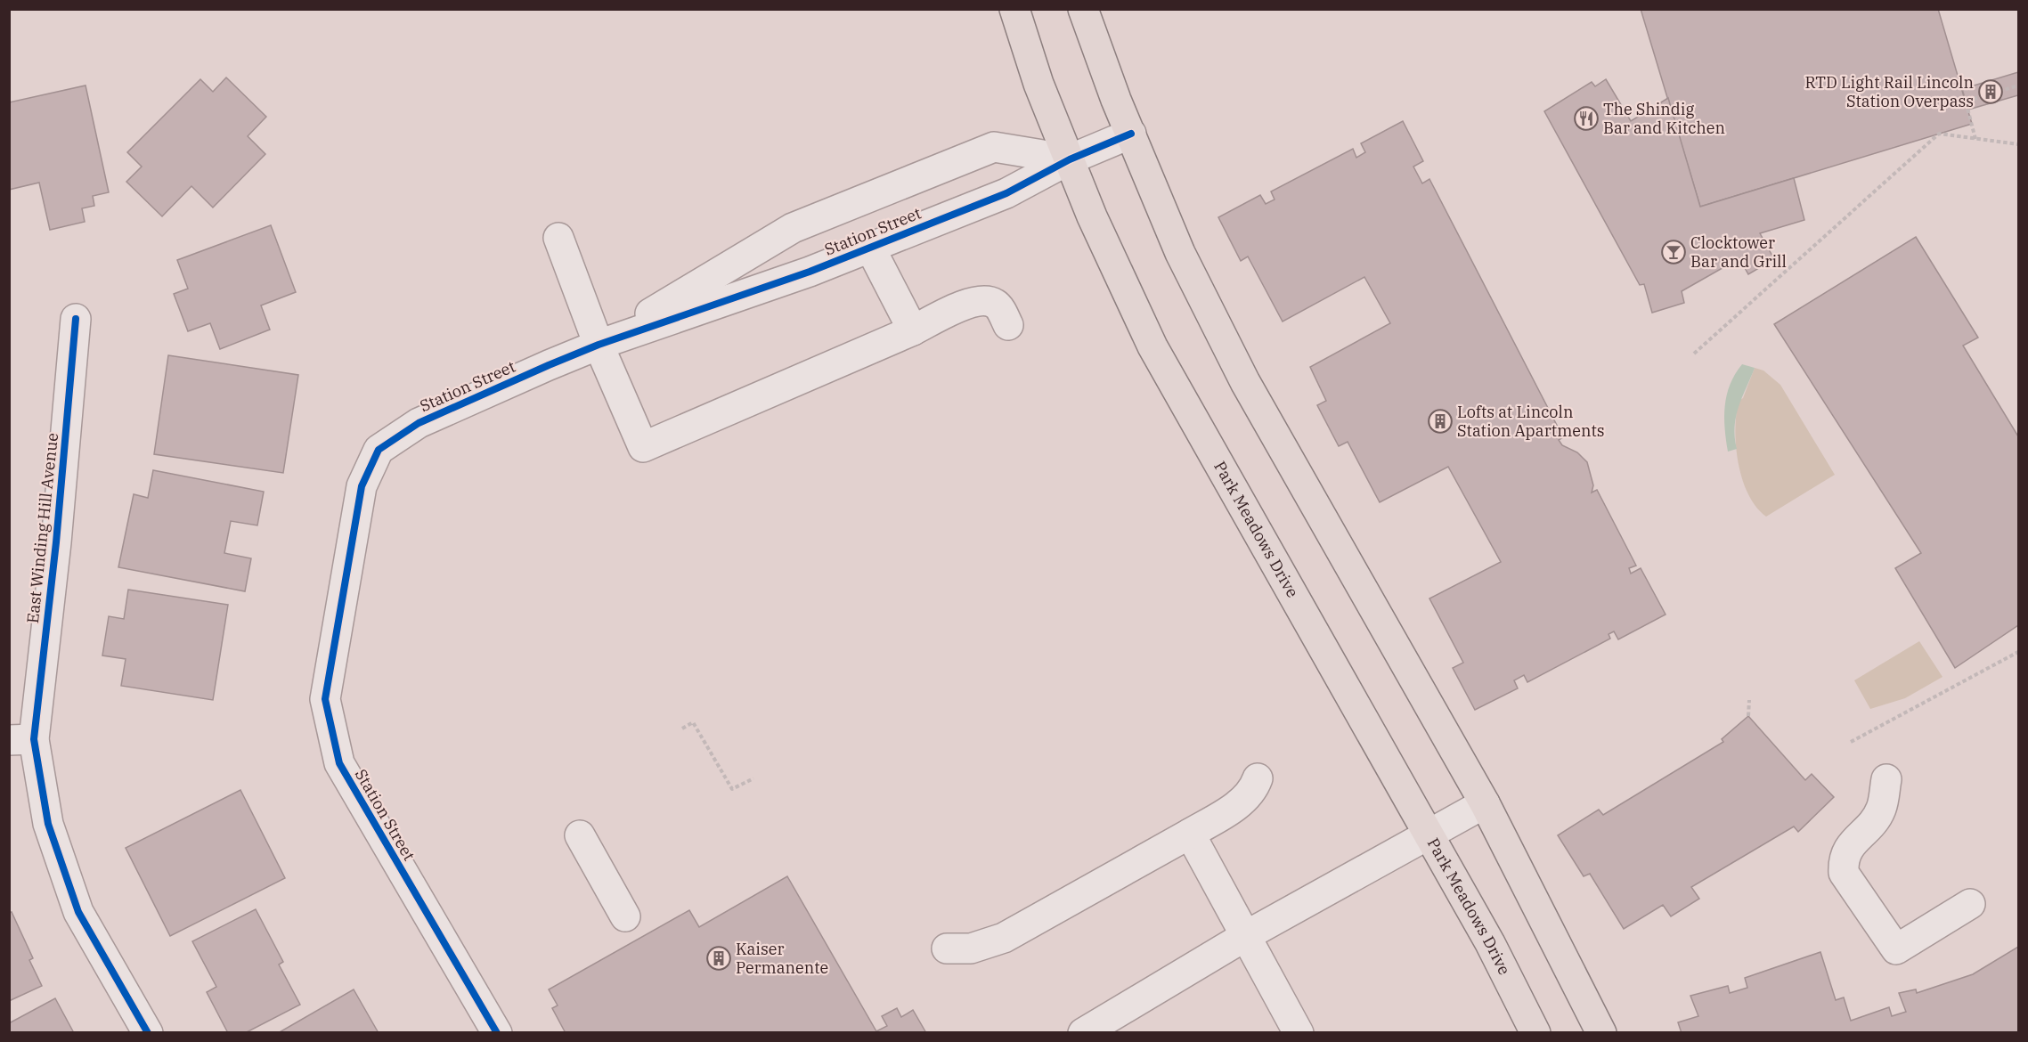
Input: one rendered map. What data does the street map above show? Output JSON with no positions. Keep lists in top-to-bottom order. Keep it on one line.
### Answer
{"streets":{"main road":["Park Meadows Drive"],"street":["Station Street","East Winding Hill Avenue"]},"crossings":[["Station Street","Park Meadows Drive"]],"places":{"building":["RTD Light Rail Lincoln Station Overpass","Lofts at Lincoln Station Apartments","Kaiser Permanente"],"restaurant":["The Shindig Bar and Kitchen"],"bar":["Clocktower Bar and Grill"]}}
